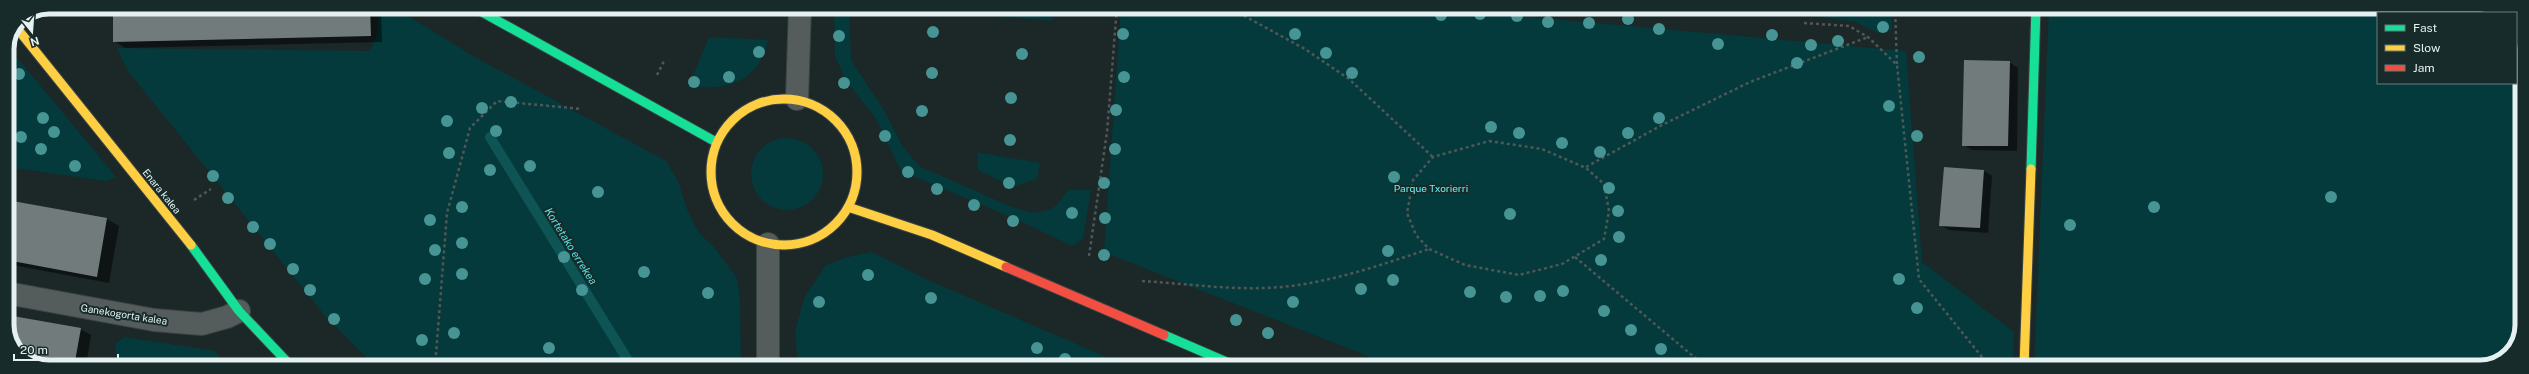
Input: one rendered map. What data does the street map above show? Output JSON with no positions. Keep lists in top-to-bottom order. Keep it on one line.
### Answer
{"streets":{"street":["Enara kalea","Ganekogorta kalea"]},"crossings":[["Enara kalea","Ganekogorta kalea"]],"water":["Kortetako errekea"],"parks":["Parque Txorierri"],"legend":["Fast","Slow","Jam"],"scale_bar":"20 m","north":"bottom"}
